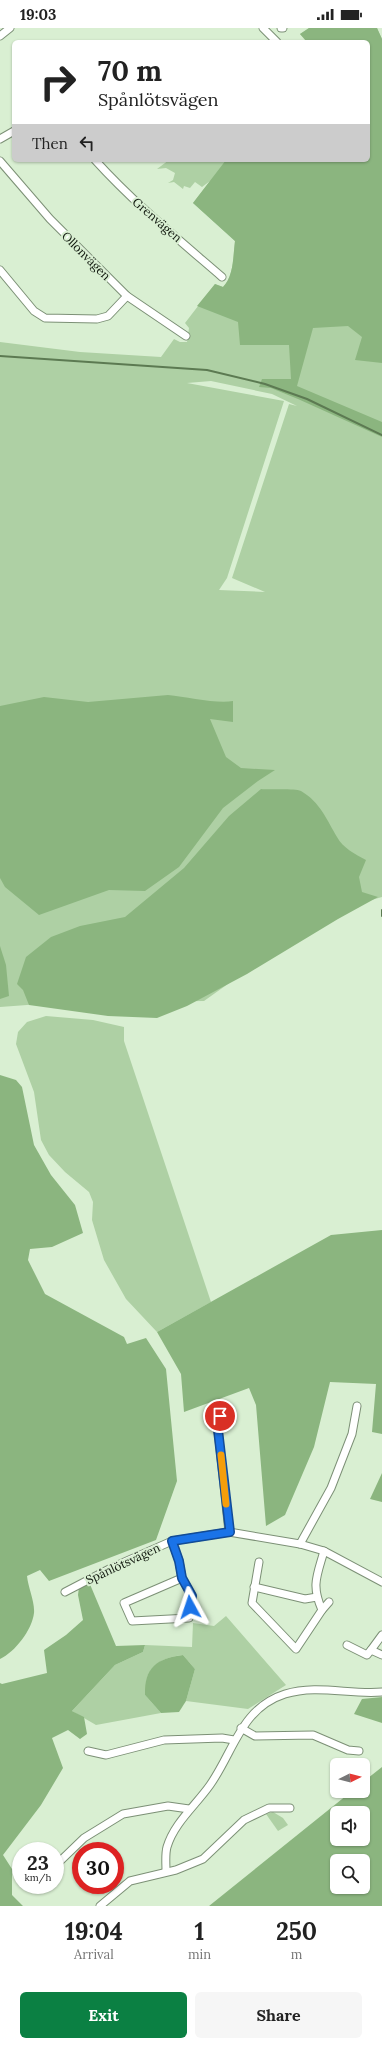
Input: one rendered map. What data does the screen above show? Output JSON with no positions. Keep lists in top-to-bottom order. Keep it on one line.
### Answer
{"streets":{"street":["Grenvägen","Ollonvägen","Spånlötsvägen"]},"north":"right","page":{"status":"19:03","turn":["70 m","Spånlötsvägen"],"then":"Then","speed":"23 km/h","limit":"30","eta":["19:04","Arrival","1","min","250","m"],"buttons":["Exit","Share"]}}
